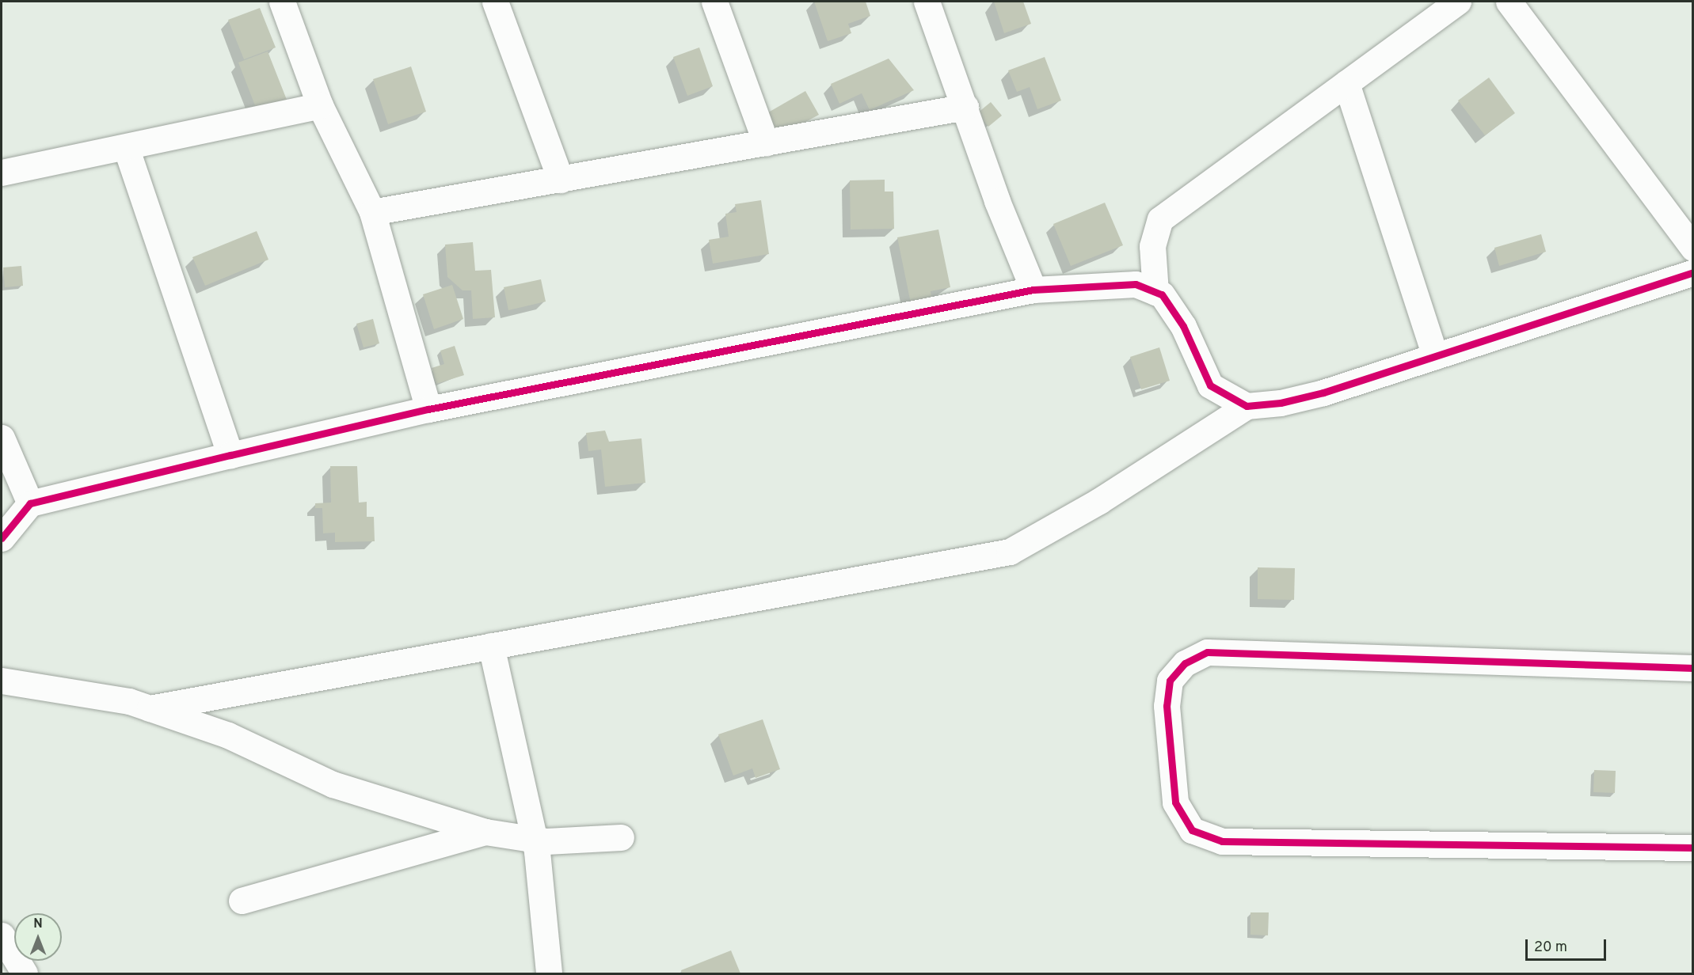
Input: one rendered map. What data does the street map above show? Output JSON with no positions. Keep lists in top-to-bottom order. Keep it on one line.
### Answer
{"scale_bar":"20 m","north":"top"}
